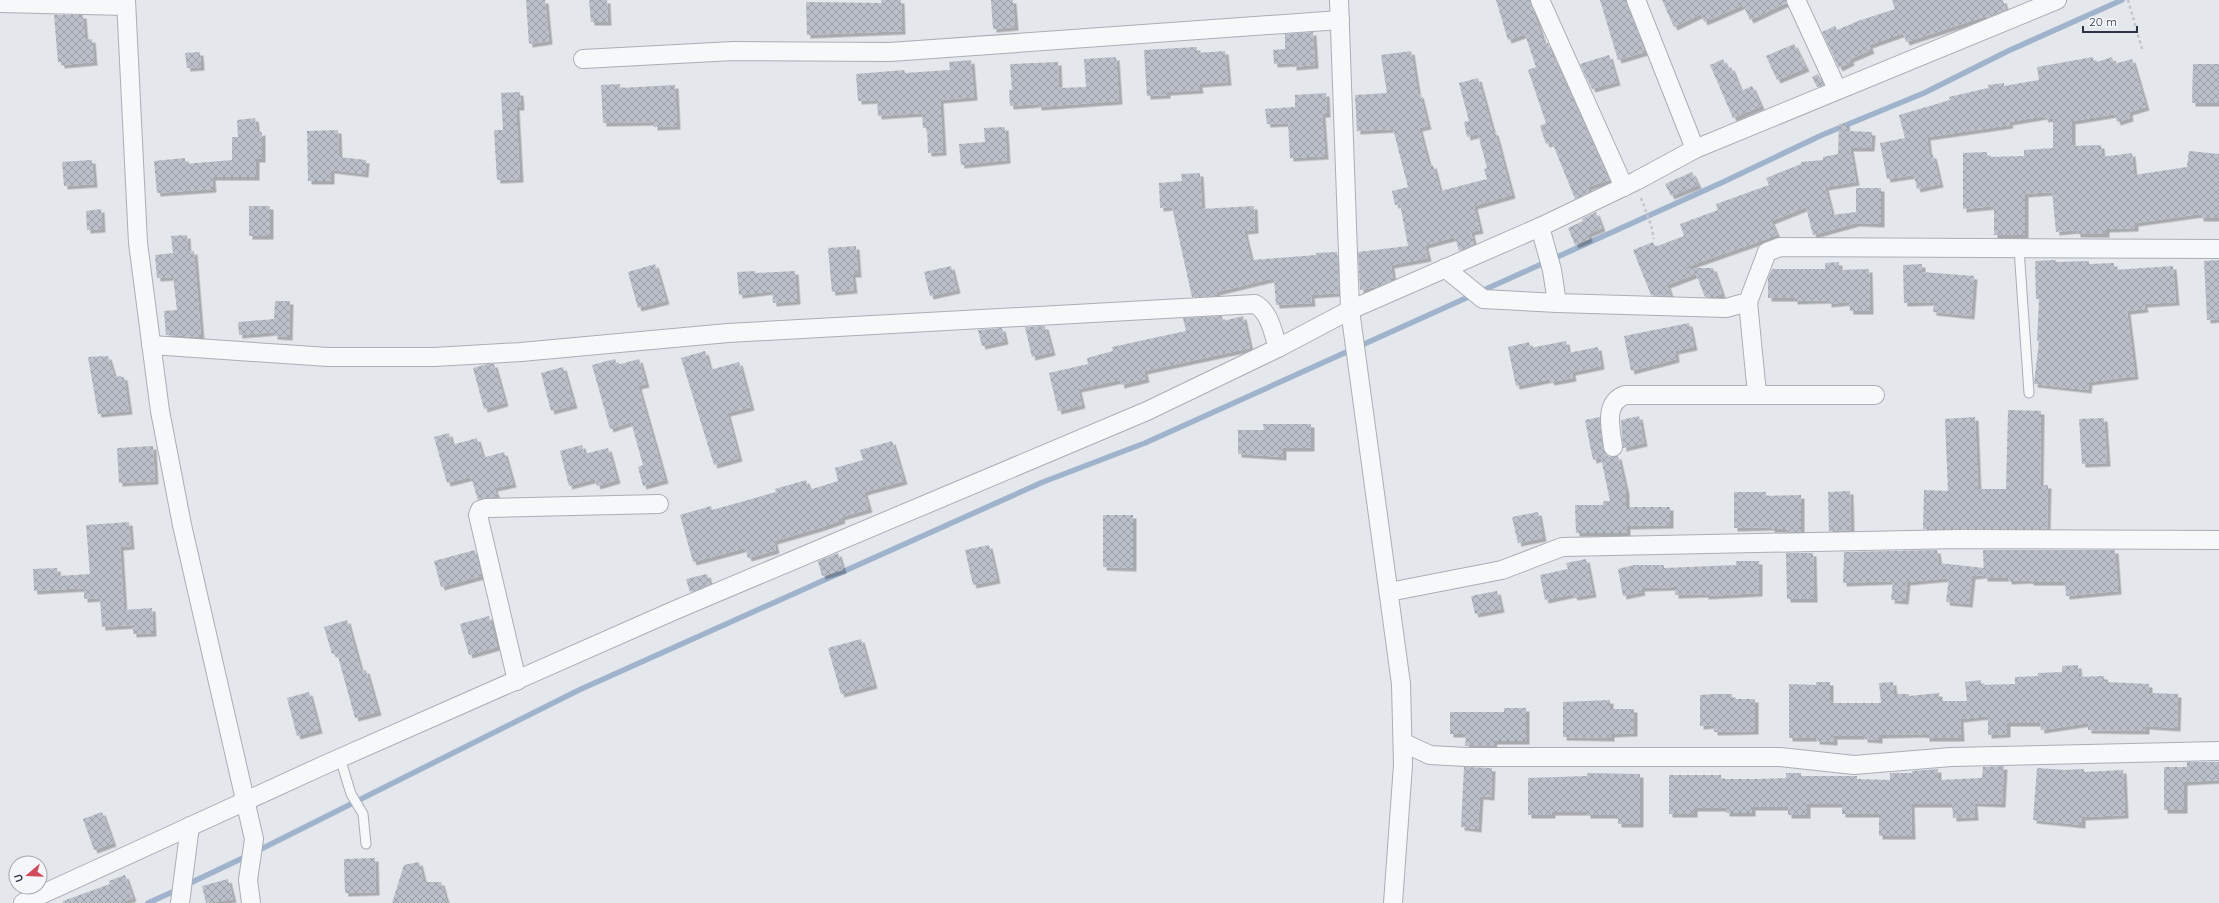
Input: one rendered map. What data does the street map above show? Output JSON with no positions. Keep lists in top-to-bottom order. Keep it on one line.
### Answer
{"scale_bar":"20 m","north":"left"}
